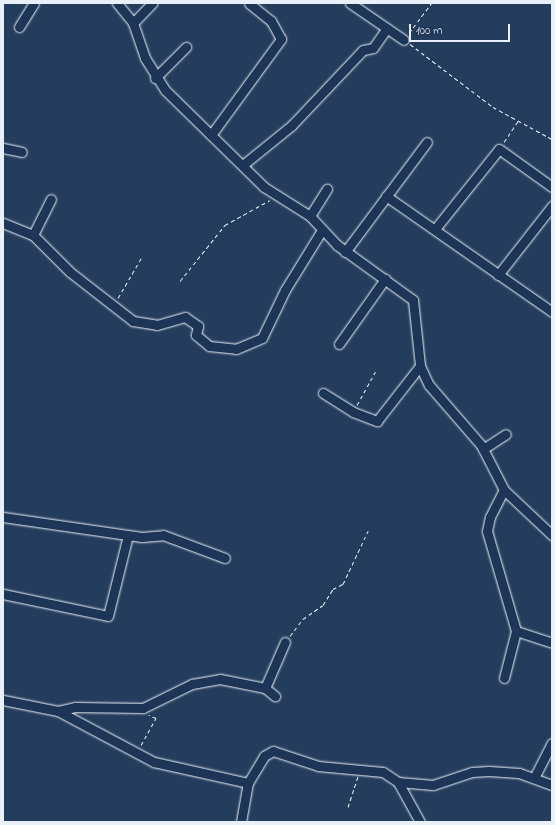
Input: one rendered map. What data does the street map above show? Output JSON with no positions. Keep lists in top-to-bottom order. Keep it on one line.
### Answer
{"scale_bar":"100 m"}
